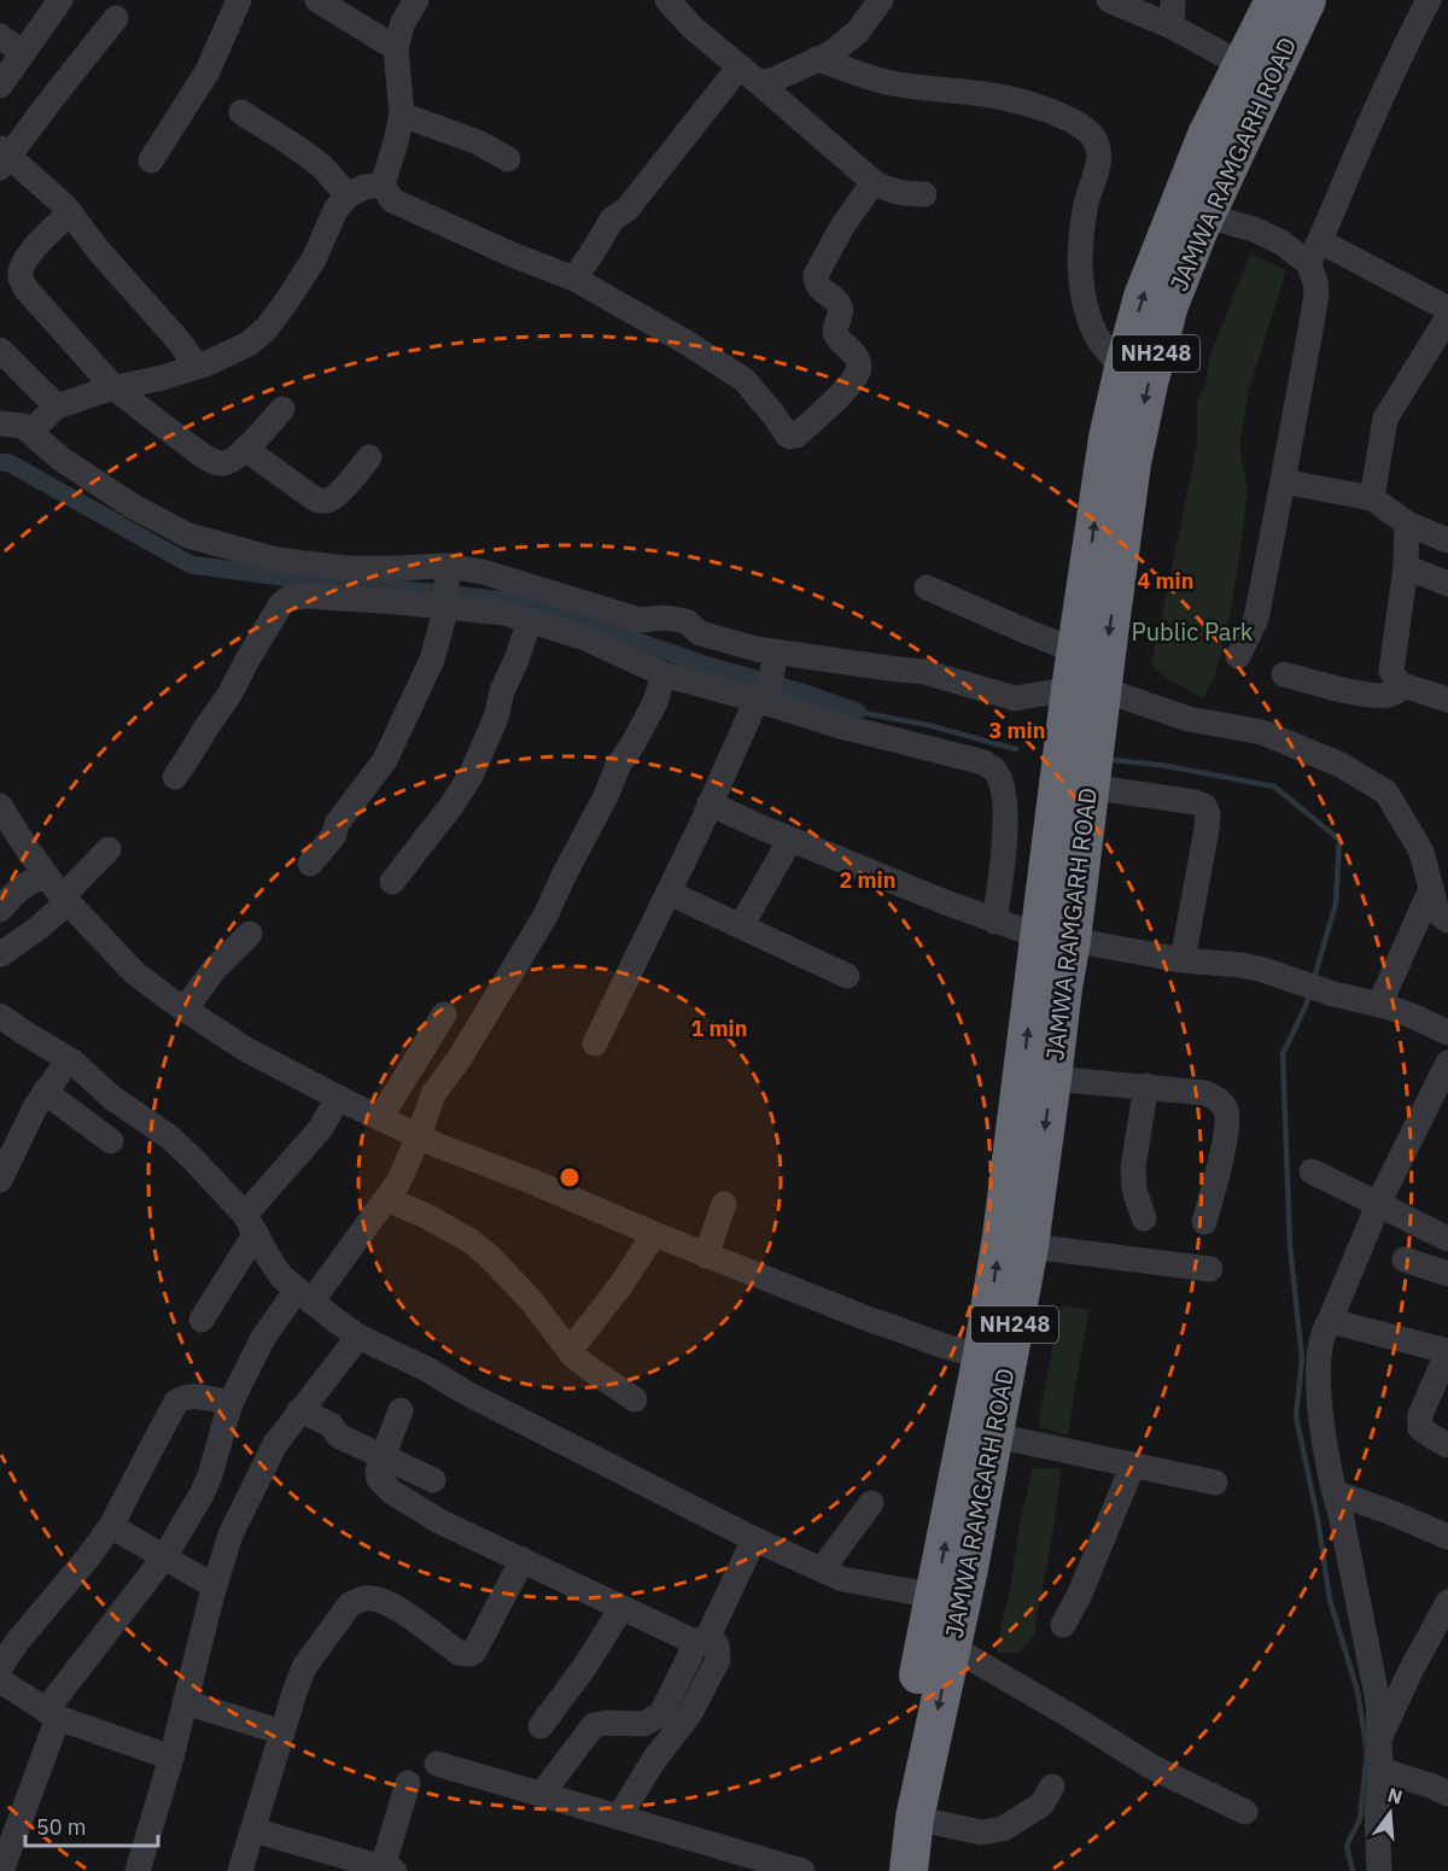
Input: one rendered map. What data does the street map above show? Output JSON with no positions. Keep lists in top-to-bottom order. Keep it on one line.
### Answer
{"streets":{"highway":["JAMWA RAMGARH ROAD","NH248"]},"parks":["Public Park"],"scale_bar":"50 m","north":"top","rings":["4 min","3 min","2 min","1 min"]}
